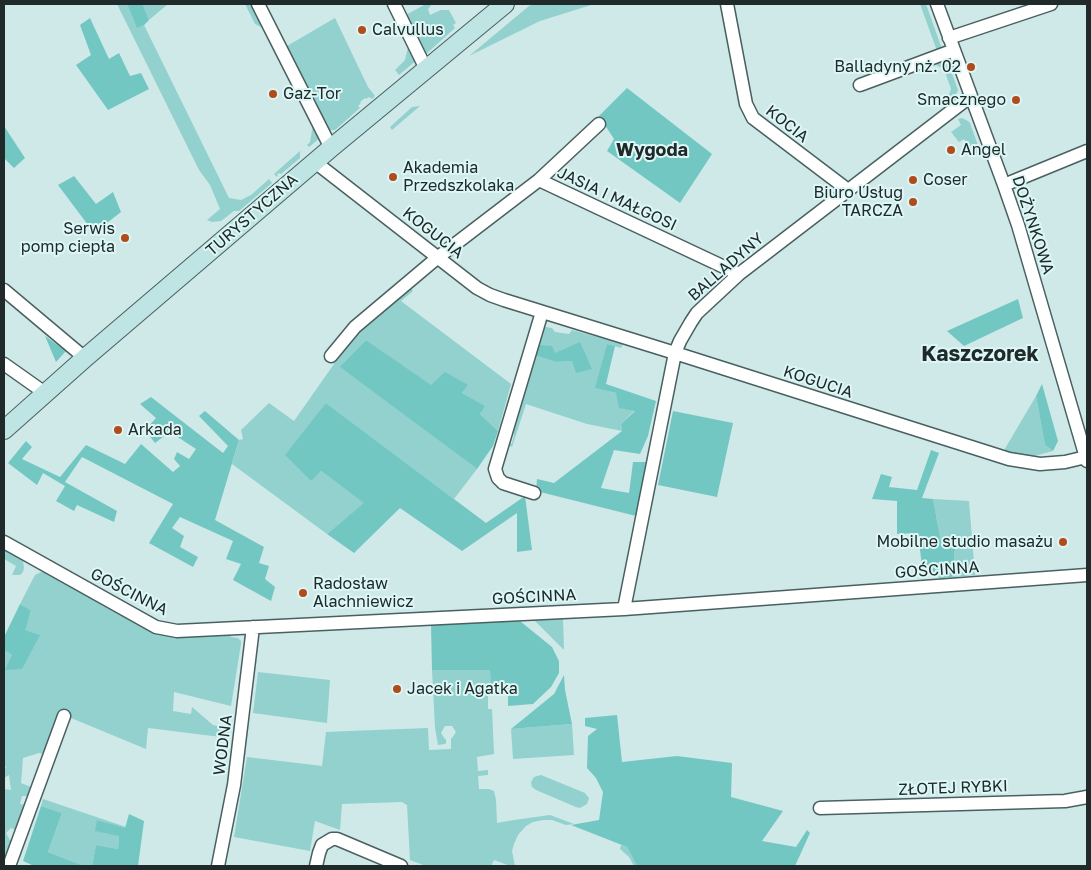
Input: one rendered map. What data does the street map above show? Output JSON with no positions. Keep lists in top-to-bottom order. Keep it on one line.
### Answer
{"streets":{"main road":["TURYSTYCZNA"],"street":["KOCIA","JASIA I MAŁGOSI","DOŻYNKOWA","KOGUCIA","BALLADYNY","GOŚCINNA","WODNA","ZŁOTEJ RYBKI"]},"crossings":[["KOCIA","BALLADYNY"],["JASIA I MAŁGOSI","KOGUCIA"],["JASIA I MAŁGOSI","BALLADYNY"],["TURYSTYCZNA","KOGUCIA"],["DOŻYNKOWA","KOGUCIA"],["DOŻYNKOWA","BALLADYNY"],["KOGUCIA","BALLADYNY"],["BALLADYNY","GOŚCINNA"],["GOŚCINNA","WODNA"]],"districts":["Wygoda","Kaszczorek"],"places":["Calvullus","Balladyny nż. 02","Gaz-Tor","Smacznego","Angel","Akademia Przedszkolaka","Coser","Biuro Usług TARCZA","Serwis pomp ciepła","Arkada","Mobilne studio masażu","Radosław Alachniewicz","Jacek i Agatka"]}
